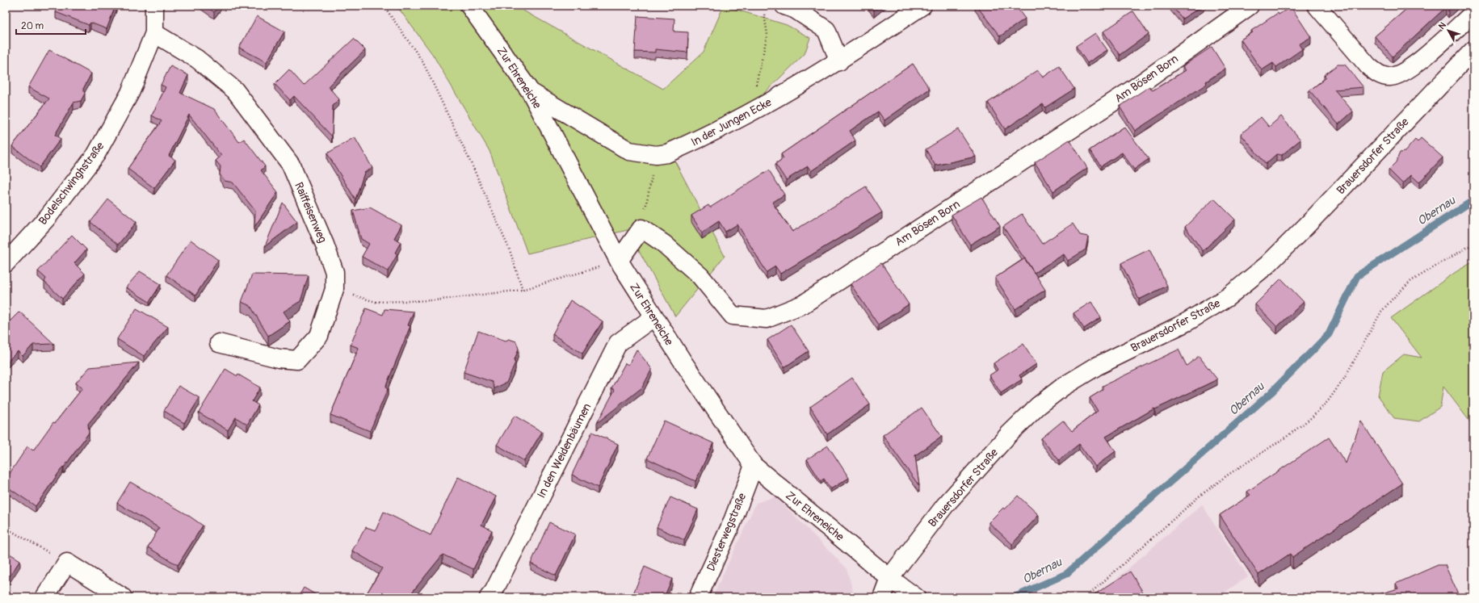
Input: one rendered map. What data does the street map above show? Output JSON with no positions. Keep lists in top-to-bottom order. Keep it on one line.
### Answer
{"streets":{"street":["Zur Ehreneiche","Am Bösen Born","In der Jungen Ecke","Brauersdorfer Straße","Bodelschwinghstraße","Raiffeisenweg","In den Weidenbäumen","Diesterwegstraße"]},"crossings":[["Zur Ehreneiche","In der Jungen Ecke"],["Zur Ehreneiche","Brauersdorfer Straße"],["Zur Ehreneiche","In den Weidenbäumen"],["Zur Ehreneiche","Diesterwegstraße"],["Bodelschwinghstraße","Raiffeisenweg"]],"water":["Obernau"],"scale_bar":"20 m","north":"top left"}
